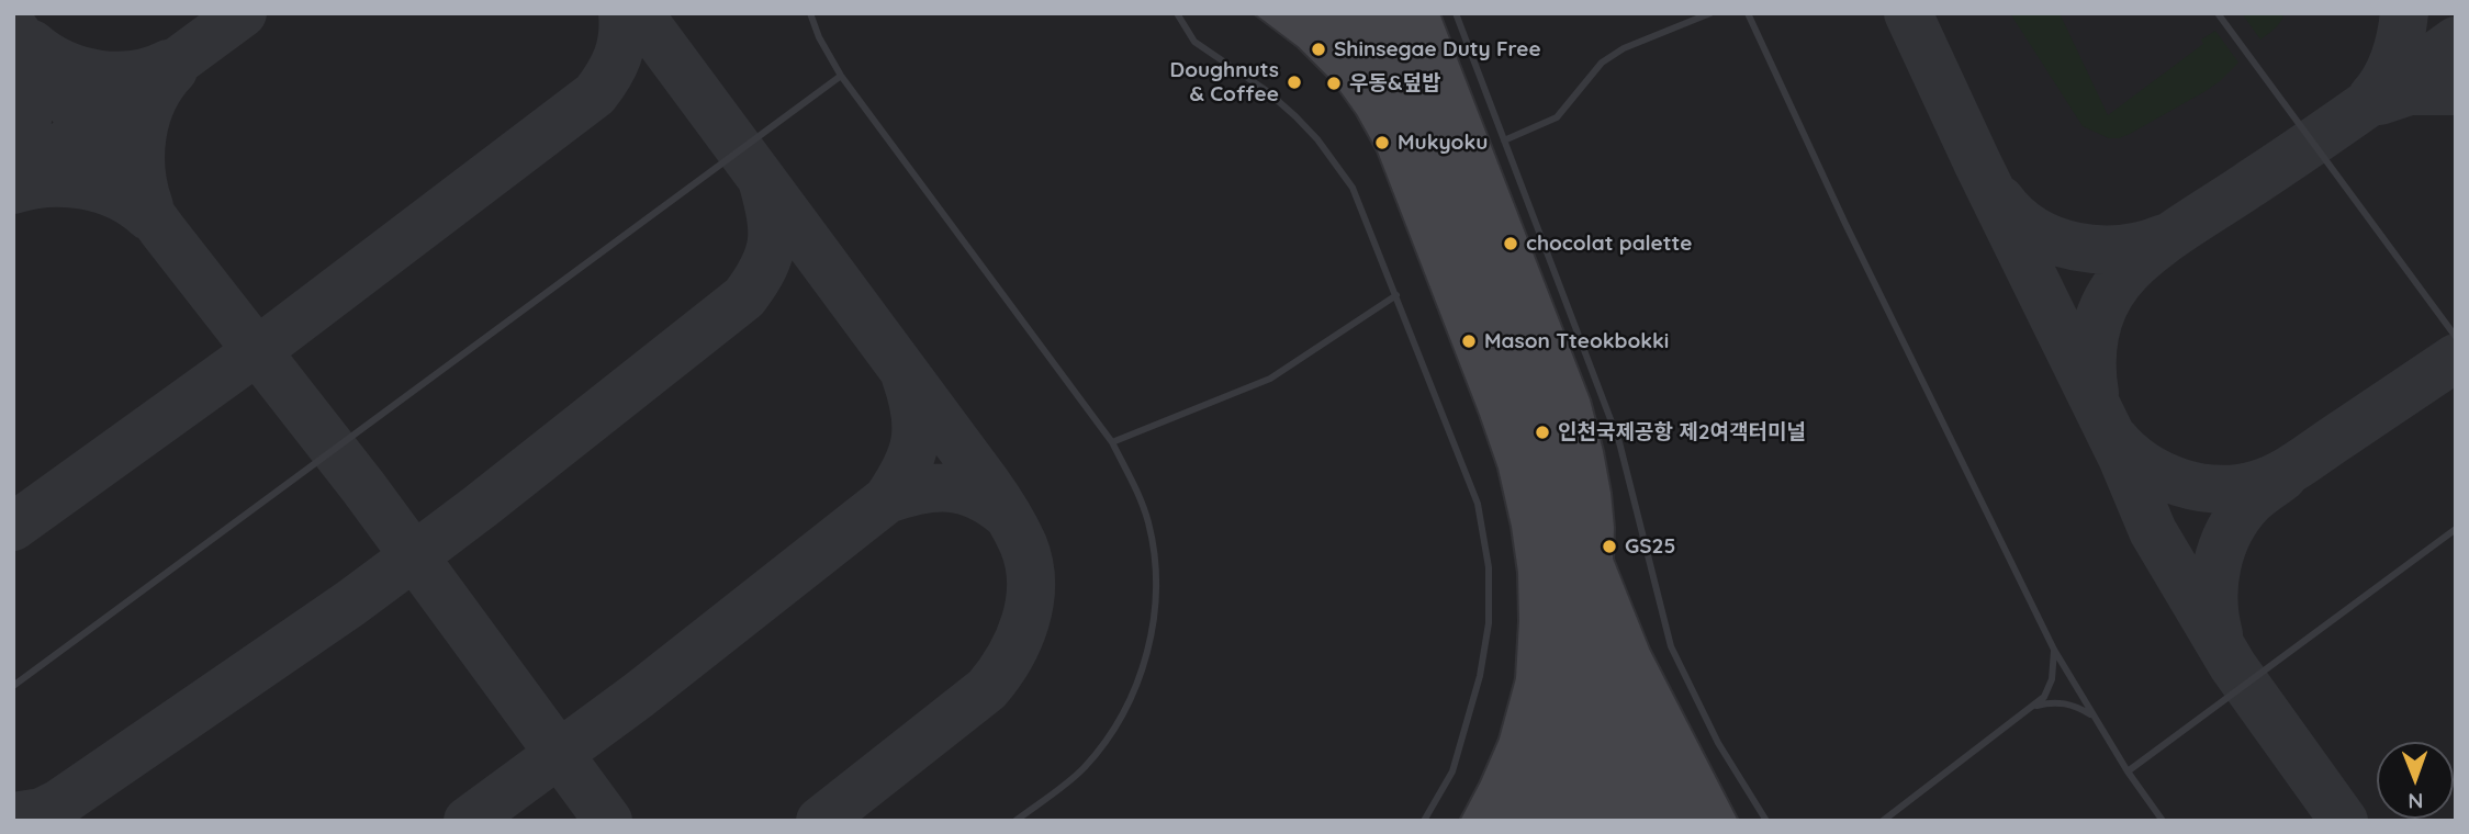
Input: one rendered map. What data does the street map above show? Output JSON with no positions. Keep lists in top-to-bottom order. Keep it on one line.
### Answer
{"places":["Shinsegae Duty Free","Doughnuts & Coffee","우동&덮밥","Mukyoku","chocolat palette","Mason Tteokbokki","인천국제공항 제2여객터미널","GS25"],"north":"bottom"}
